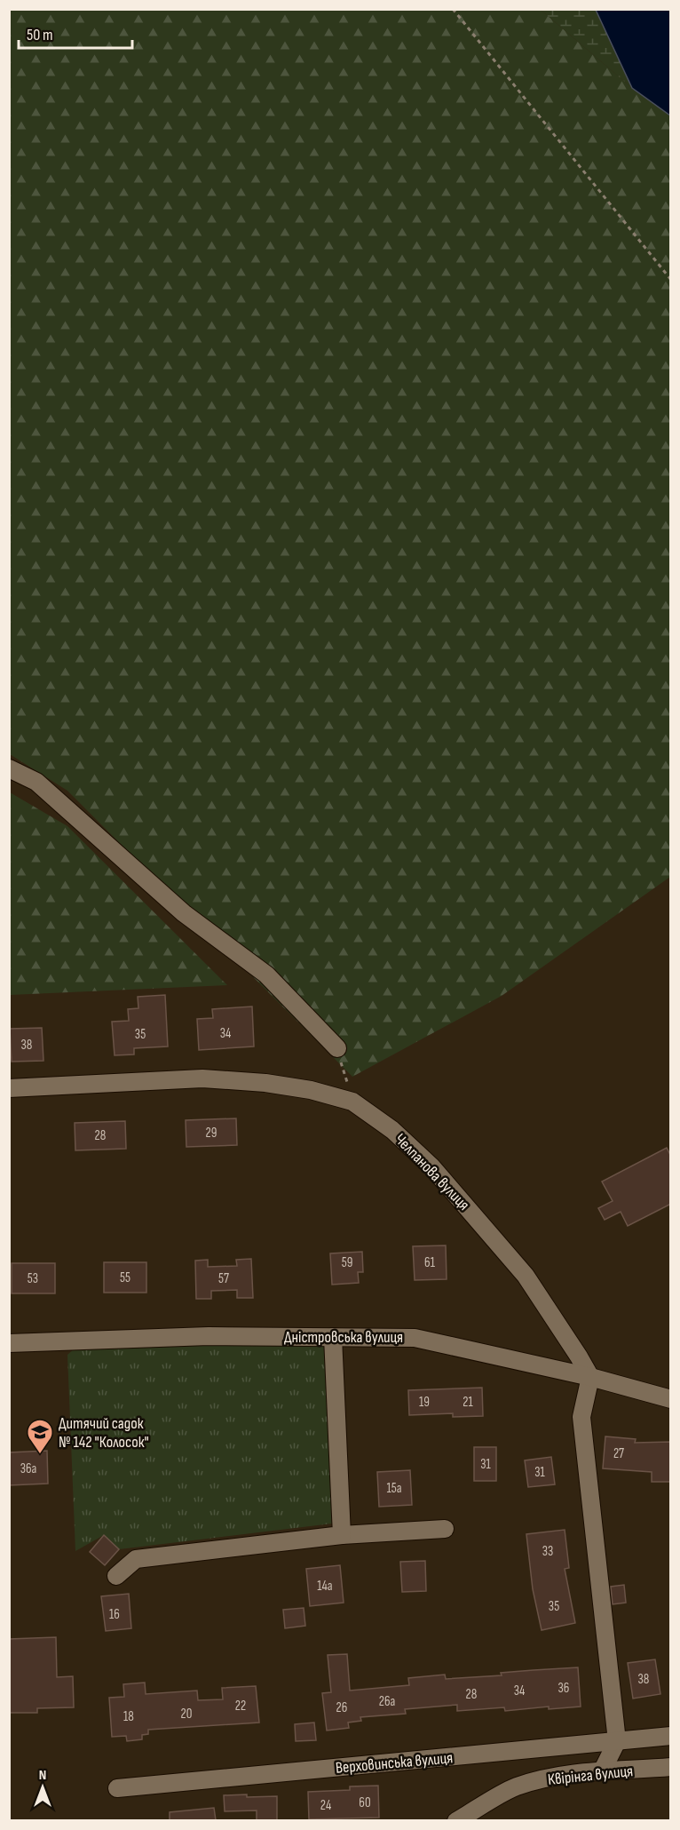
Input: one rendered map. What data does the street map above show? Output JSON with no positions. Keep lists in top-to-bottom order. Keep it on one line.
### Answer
{"streets":{"street":["Челпанова вулиця","Дністровська вулиця","Верховинська вулиця","Квірінга вулиця"]},"crossings":[["Челпанова вулиця","Дністровська вулиця"]],"places":{"school or university":["Дитячий садок № 142 \"Колосок\""]},"house_numbers":["34","35","38","29","28","59","61","55","53","57","19","21","27","31","36а","31","15а","33","14а","35","16","38","36","34","28","26а","22","26","20","18","60","24"],"scale_bar":"50 m","north":"top"}
